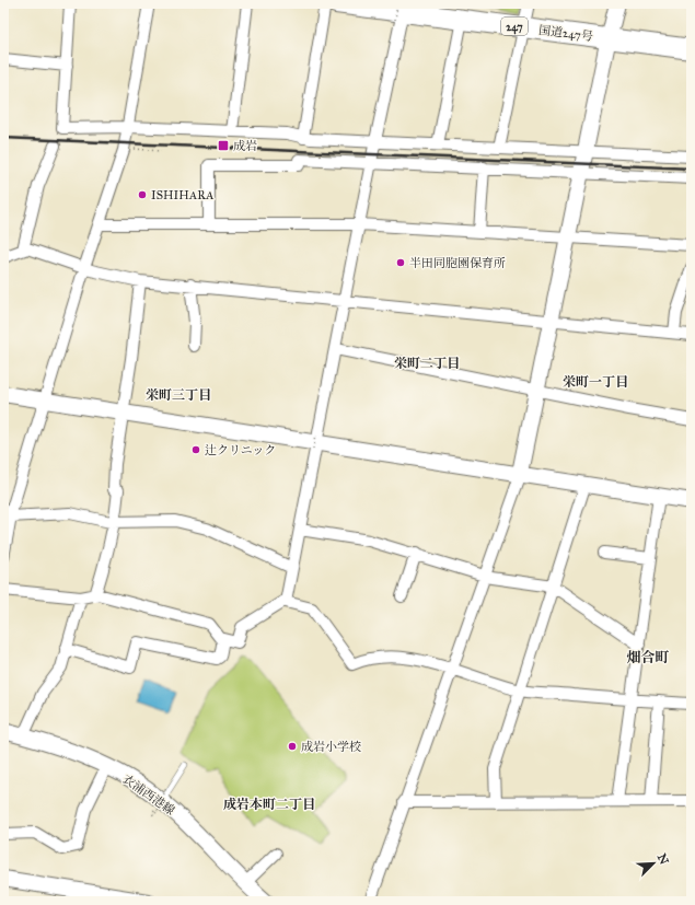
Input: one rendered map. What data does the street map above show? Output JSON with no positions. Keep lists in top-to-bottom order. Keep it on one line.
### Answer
{"streets":{"highway":["247","国道247号"],"street":["衣浦西港線"]},"districts":["栄町二丁目","栄町一丁目","栄町三丁目","畑合町","成岩本町二丁目"],"places":{"transit":["成岩"],"other":["ISHIHARA","半田同胞園保育所","辻クリニック","成岩小学校"]},"north":"top right"}
